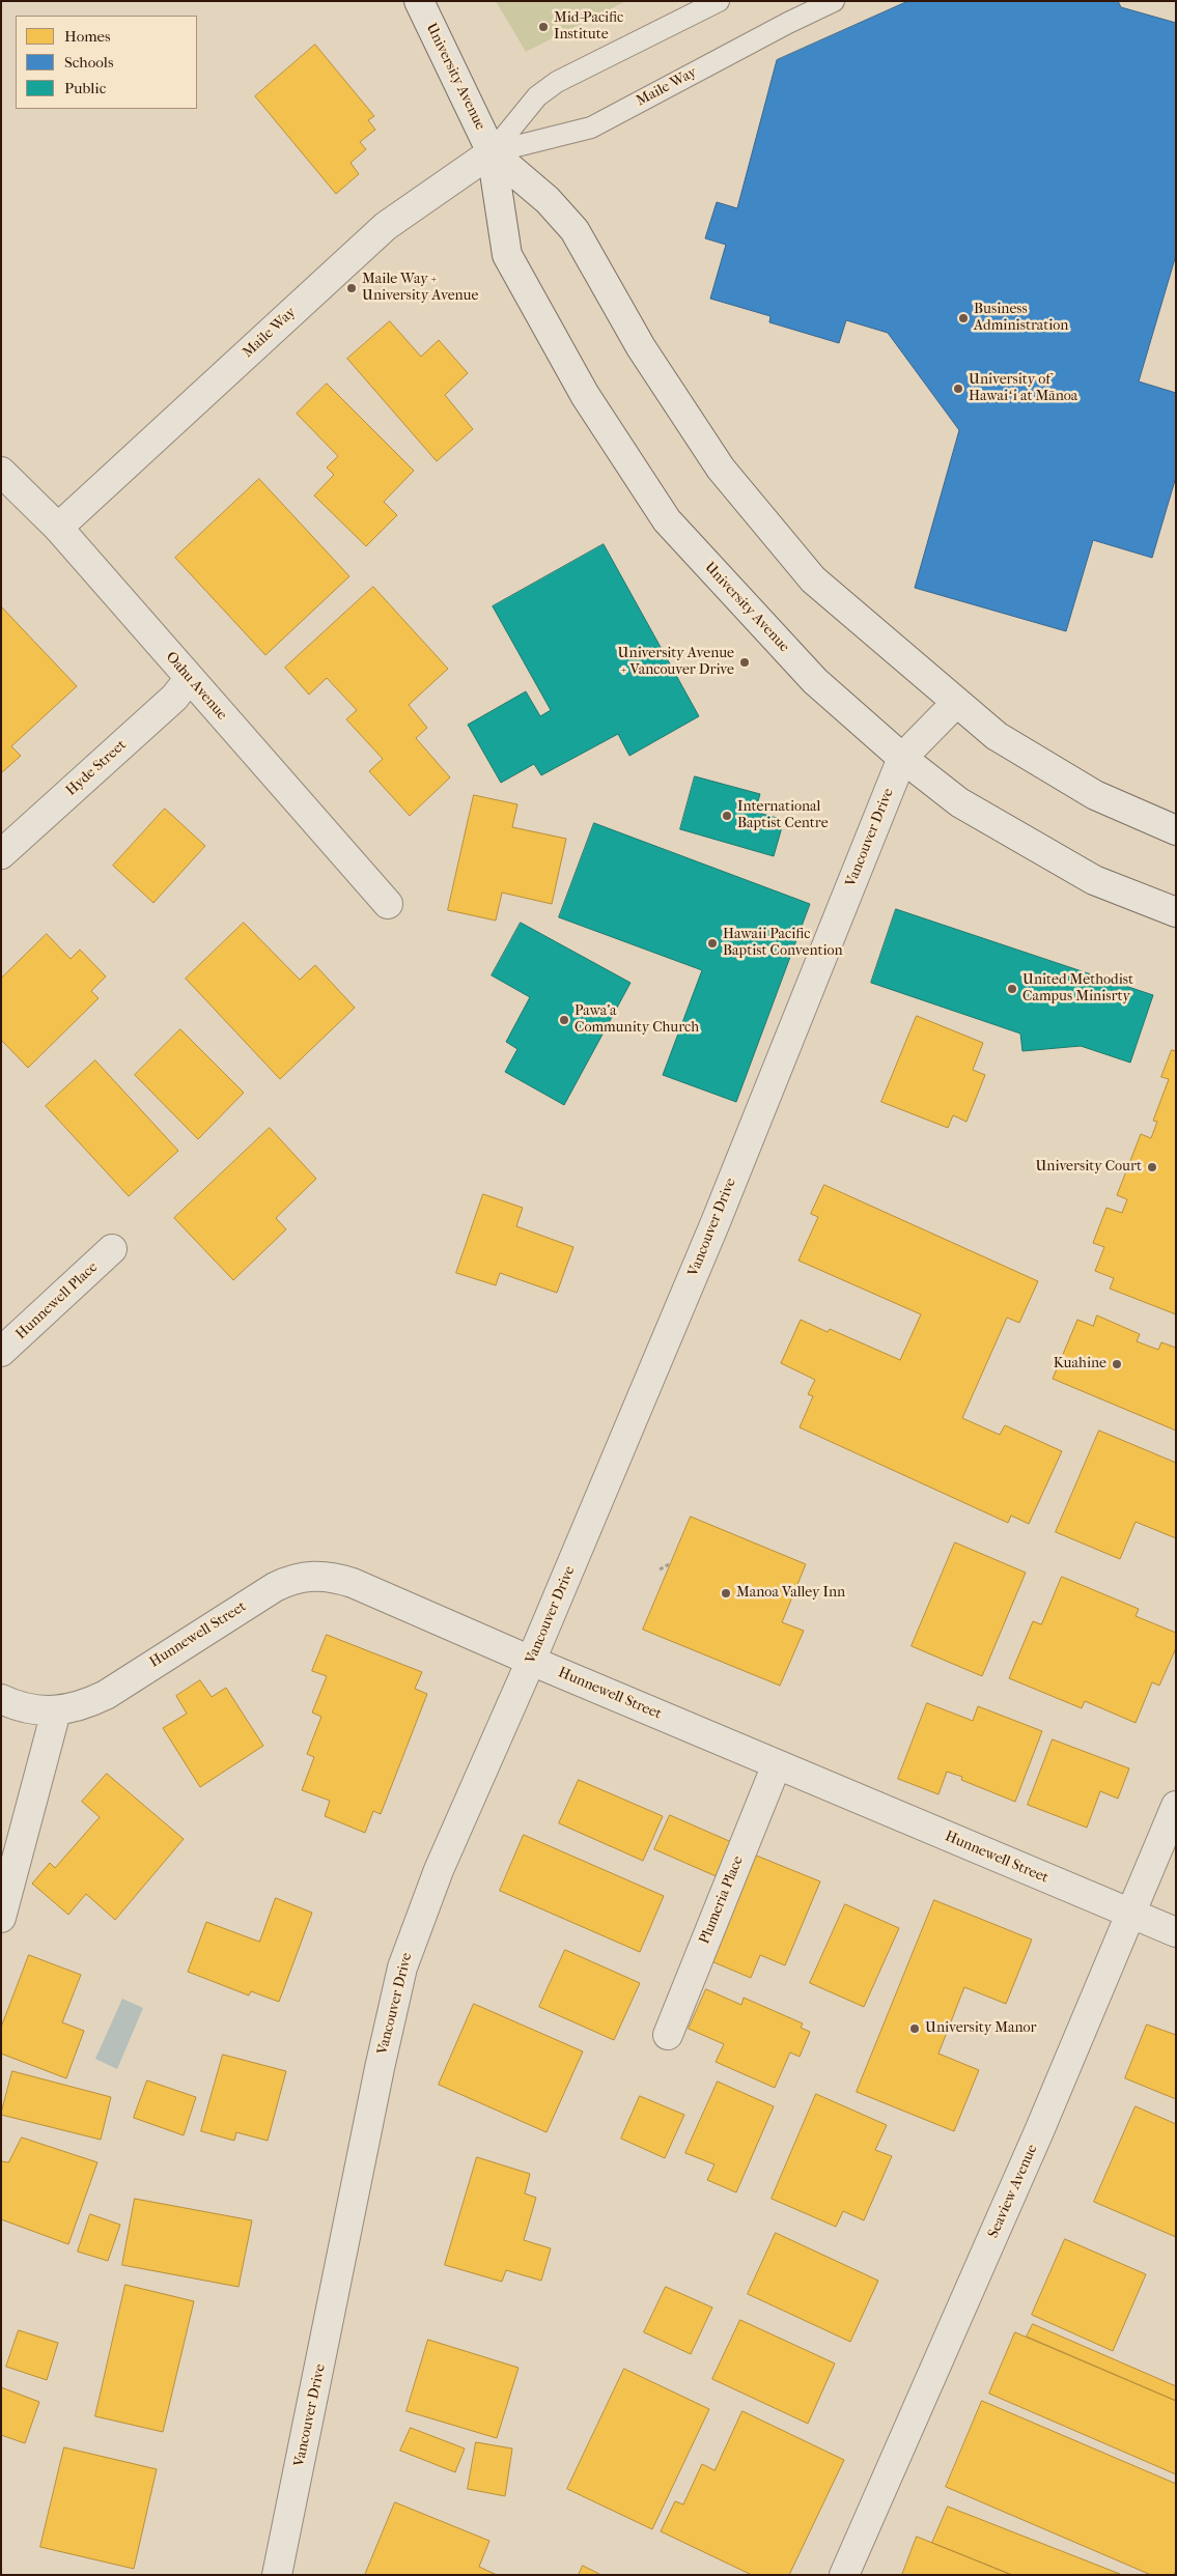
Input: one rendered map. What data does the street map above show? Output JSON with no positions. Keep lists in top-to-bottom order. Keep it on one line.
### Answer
{"streets":{"street":["University Avenue","Maile Way","Oahu Avenue","Hyde Street","Vancouver Drive","Hunnewell Place","Hunnewell Street","Plumeria Place","Seaview Avenue"]},"crossings":[["University Avenue","Maile Way"],["University Avenue","Vancouver Drive"],["Maile Way","Oahu Avenue"],["Oahu Avenue","Hyde Street"],["Vancouver Drive","Hunnewell Street"],["Hunnewell Street","Plumeria Place"],["Hunnewell Street","Seaview Avenue"]],"places":["Mid-Pacific Institute","Maile Way + University Avenue","Business Administration","University of Hawaiʻi at Mānoa","University Avenue + Vancouver Drive","International Baptist Centre","Hawaii Pacific Baptist Convention","United Methodist Campus Minisrty","Pawa'a Community Church","University Court","Kuahine","Manoa Valley Inn","University Manor"],"legend":["Homes","Schools","Public"]}
